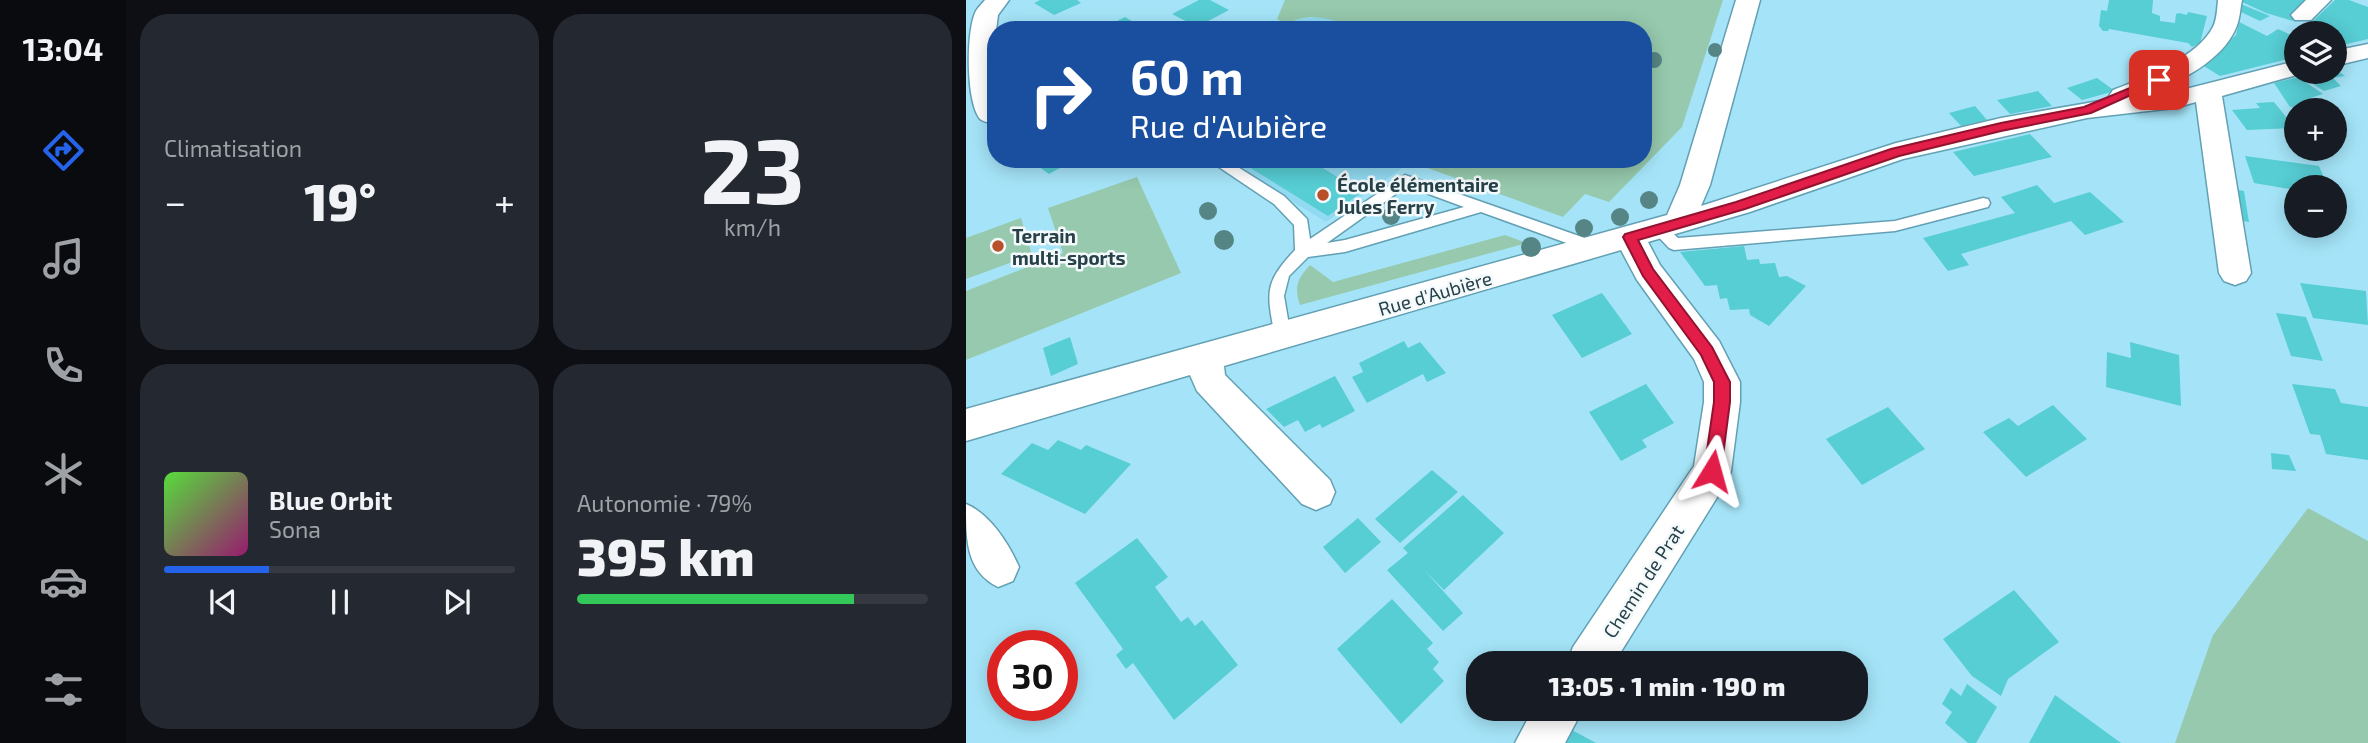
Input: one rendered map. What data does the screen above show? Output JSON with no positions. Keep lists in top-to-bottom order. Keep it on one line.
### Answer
{"streets":{"street":["Rue d'Aubière","Chemin de Prat"]},"crossings":[["Rue d'Aubière","Chemin de Prat"]],"places":["École élémentaire Jules Ferry","Terrain multi-sports"],"page":{"tabs":"13:04","tile":["Climatisation",["23","km/h"],["Autonomie · 79%","395 km"]],"map_buttons":["+","−"],"turn":["60 m","Rue d'Aubière"],"heat":["−","19°","+"],"song":["Blue Orbit","Sona"],"limit":"30","trip":"13:05 · 1 min · 190 m"}}
